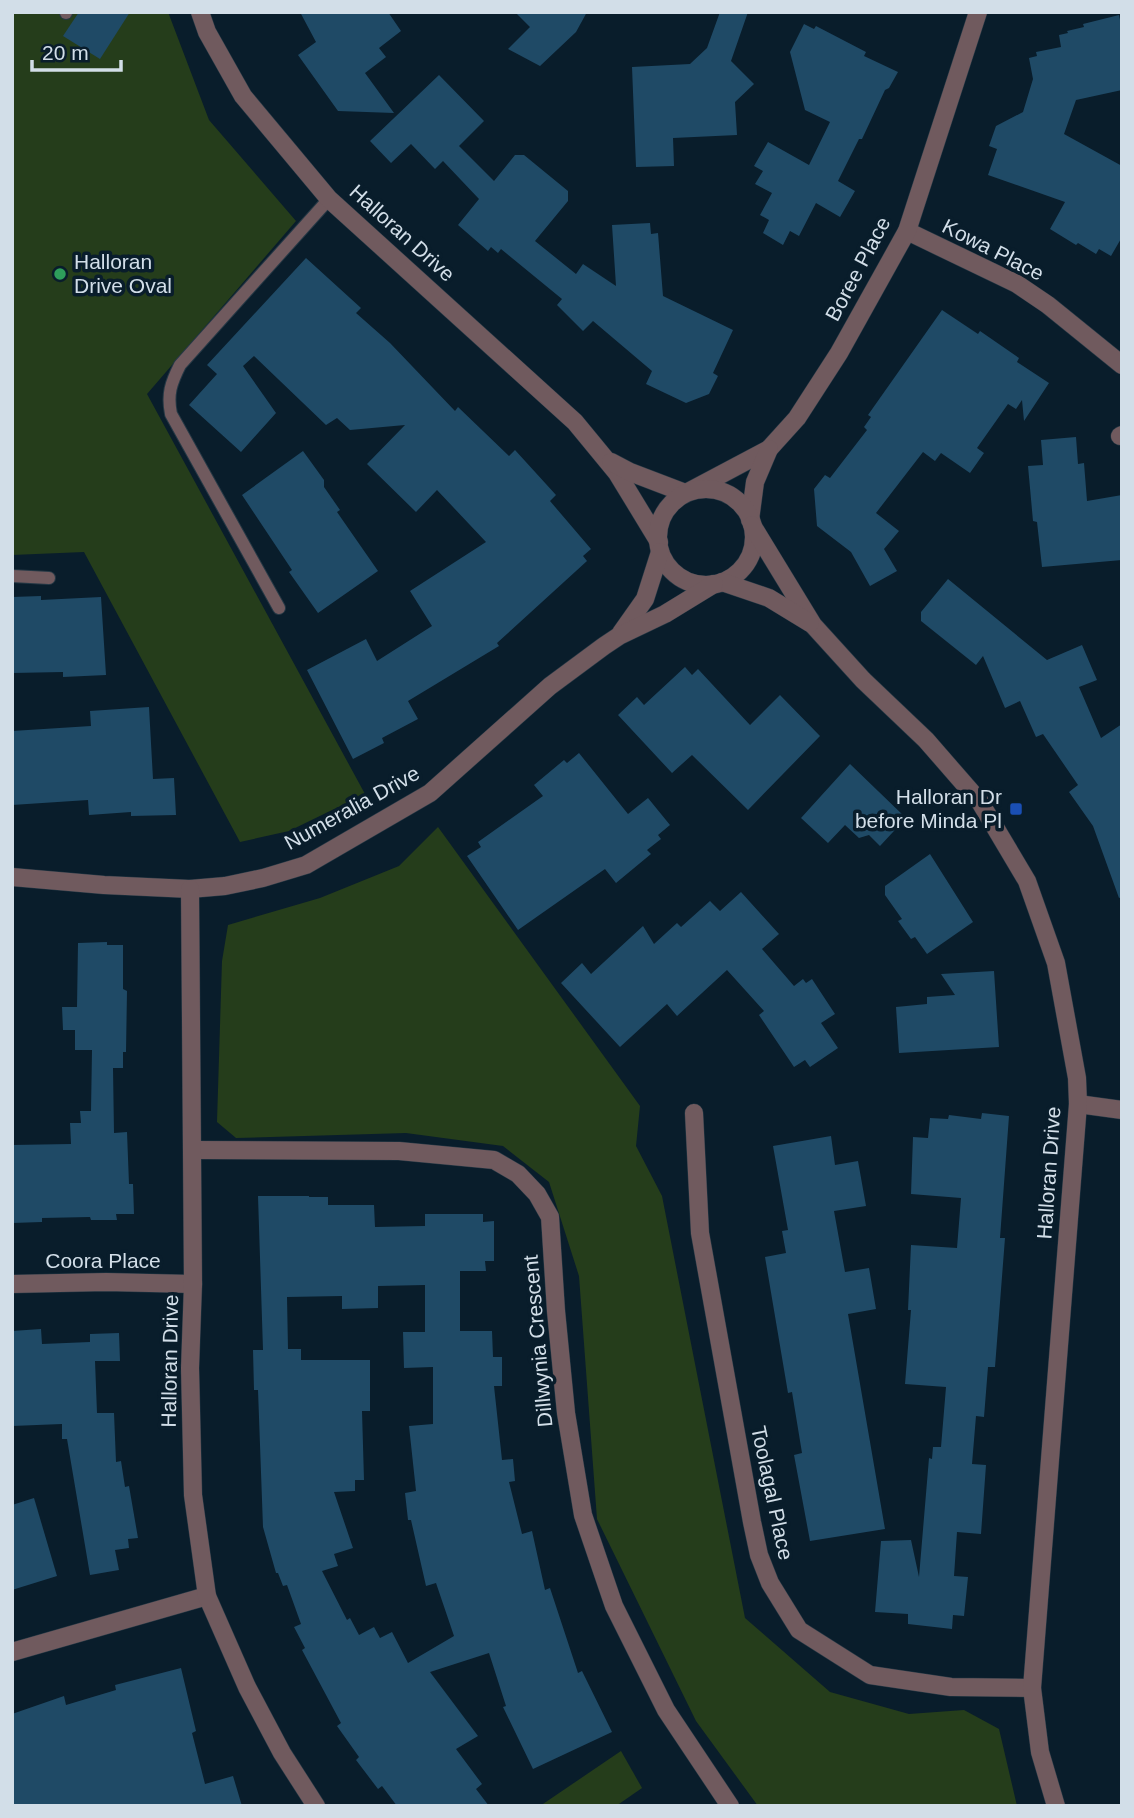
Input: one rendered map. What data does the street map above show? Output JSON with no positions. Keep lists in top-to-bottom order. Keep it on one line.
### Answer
{"streets":{"street":["Halloran Drive","Kowa Place","Boree Place","Numeralia Drive","Coora Place","Dillwynia Crescent","Toolagal Place"]},"crossings":[["Halloran Drive","Boree Place"],["Halloran Drive","Numeralia Drive"],["Halloran Drive","Coora Place"],["Halloran Drive","Dillwynia Crescent"],["Halloran Drive","Toolagal Place"],["Kowa Place","Boree Place"],["Boree Place","Numeralia Drive"]],"places":{"other":["Halloran Drive Oval"],"transit":["Halloran Dr before Minda Pl"]},"scale_bar":"20 m"}
